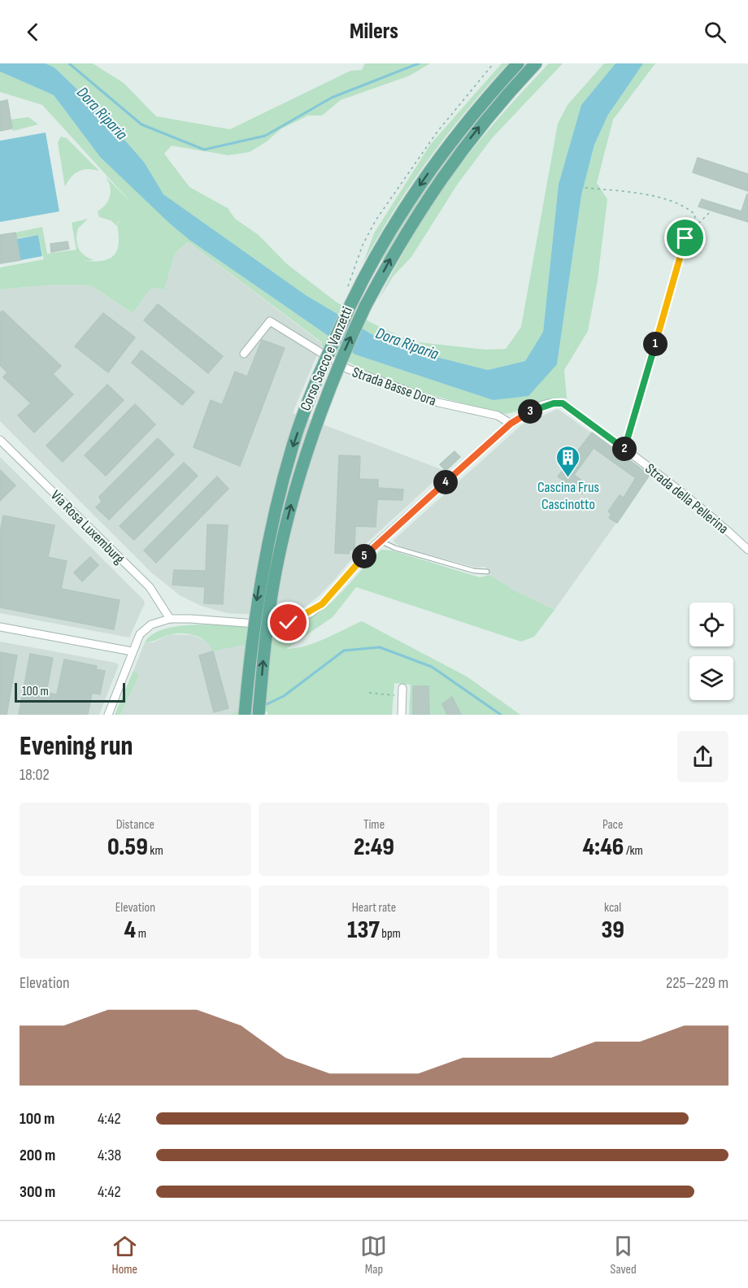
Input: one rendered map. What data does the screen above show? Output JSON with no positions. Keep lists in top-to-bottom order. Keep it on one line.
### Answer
{"streets":{"main road":["Corso Sacco e Vanzetti"],"street":["Strada Basse Dora","Strada della Pellerina","Via Rosa Luxemburg"]},"crossings":[["Strada Basse Dora","Strada della Pellerina"]],"water":["Dora Riparia"],"places":{"building":["Cascina Frus Cascinotto"]},"scale_bar":"100 m","page":{"header":"Milers","pins":["1","3","2","4","5"],"scale":"100 m","heading":["Evening run","18:02"],"stats":[["Distance","0.59 km"],["Time","2:49"],["Pace","4:46 /km"],["Elevation","4 m"],["Heart rate","137 bpm"],["kcal","39"]],"chart":["Elevation","225–229 m"],"list":[{"name":"100 m","note":"4:42"},{"name":"200 m","note":"4:38"},{"name":"300 m","note":"4:42"}],"tabs":["Home","Map","Saved"]}}
